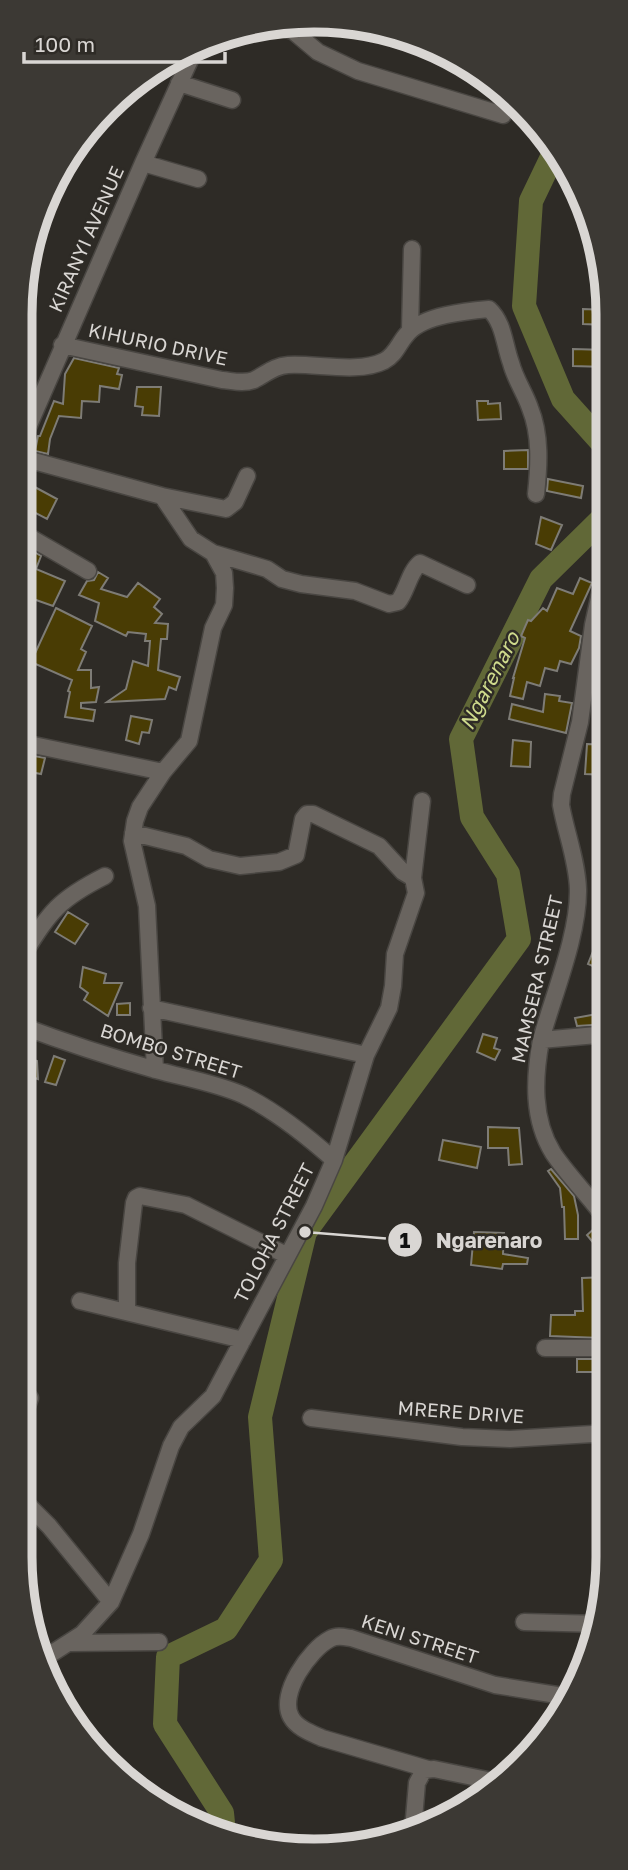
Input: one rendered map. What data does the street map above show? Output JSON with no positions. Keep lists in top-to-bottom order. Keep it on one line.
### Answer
{"streets":{"street":["KIRANYI AVENUE","KIHURIO DRIVE","MAMSERA STREET","BOMBO STREET","TOLOHA STREET","MRERE DRIVE","KENI STREET"]},"crossings":[["KIRANYI AVENUE","KIHURIO DRIVE"],["BOMBO STREET","TOLOHA STREET"]],"water":["Ngarenaro"],"places":["Ngarenaro"],"scale_bar":"100 m"}
